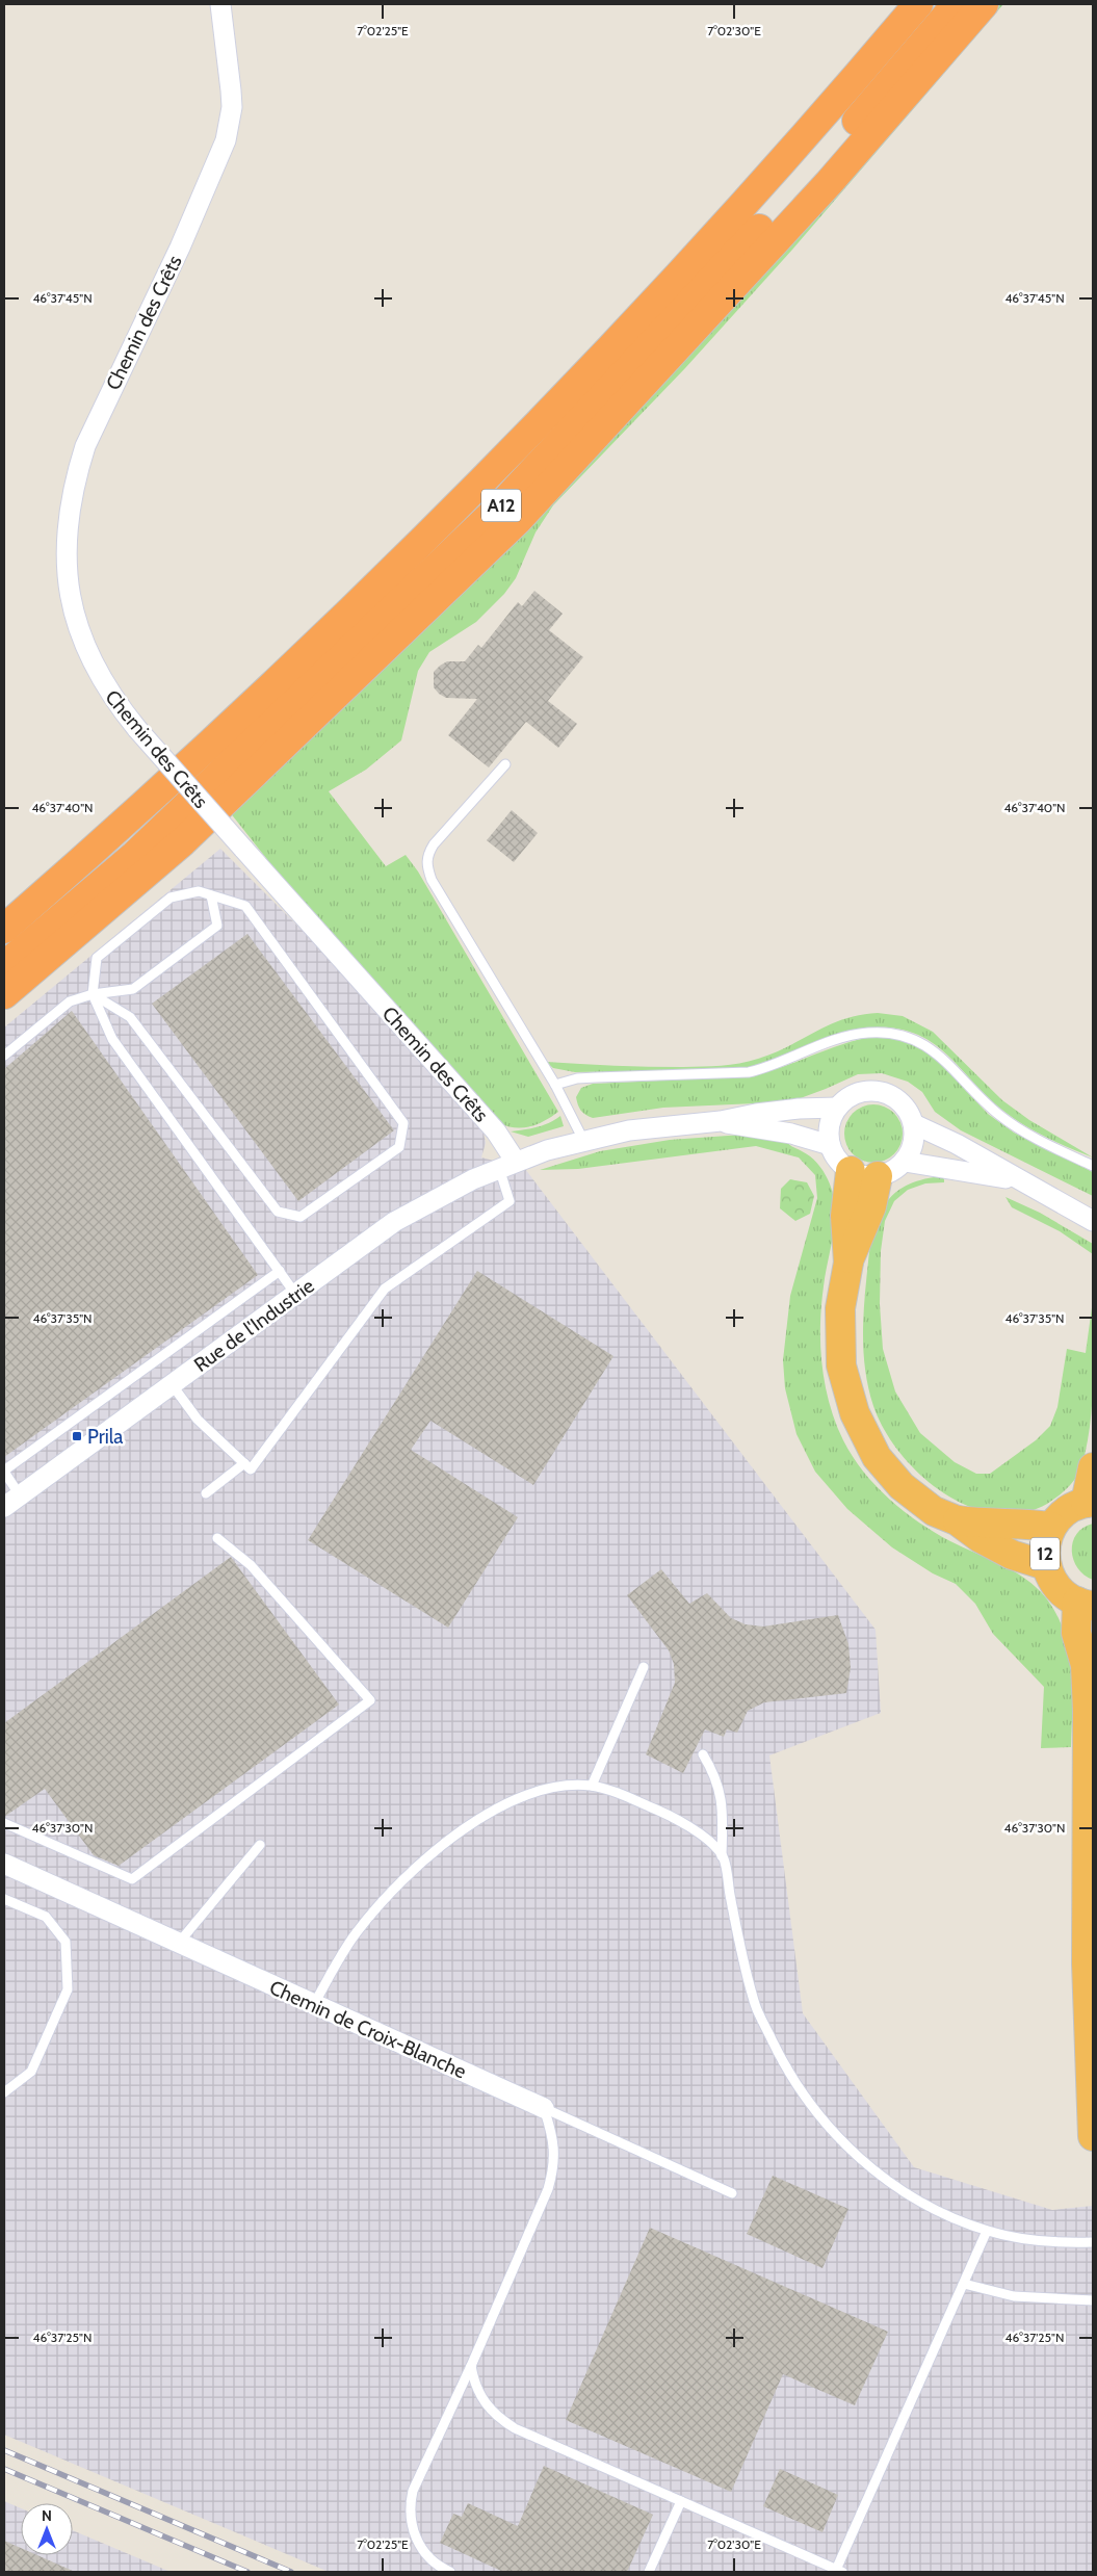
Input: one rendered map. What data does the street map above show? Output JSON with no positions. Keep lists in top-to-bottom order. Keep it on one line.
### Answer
{"streets":{"highway":["A12","12"],"street":["Chemin des Crêts","Rue de l'Industrie","Chemin de Croix-Blanche"]},"crossings":[["Chemin des Crêts","Rue de l'Industrie"]],"places":{"transit":["Prila"]},"north":"top","coordinates":["7°02'25\"E","7°02'30\"E","46°37'45\"N","46°37'40\"N","46°37'35\"N","46°37'30\"N","46°37'25\"N"]}
